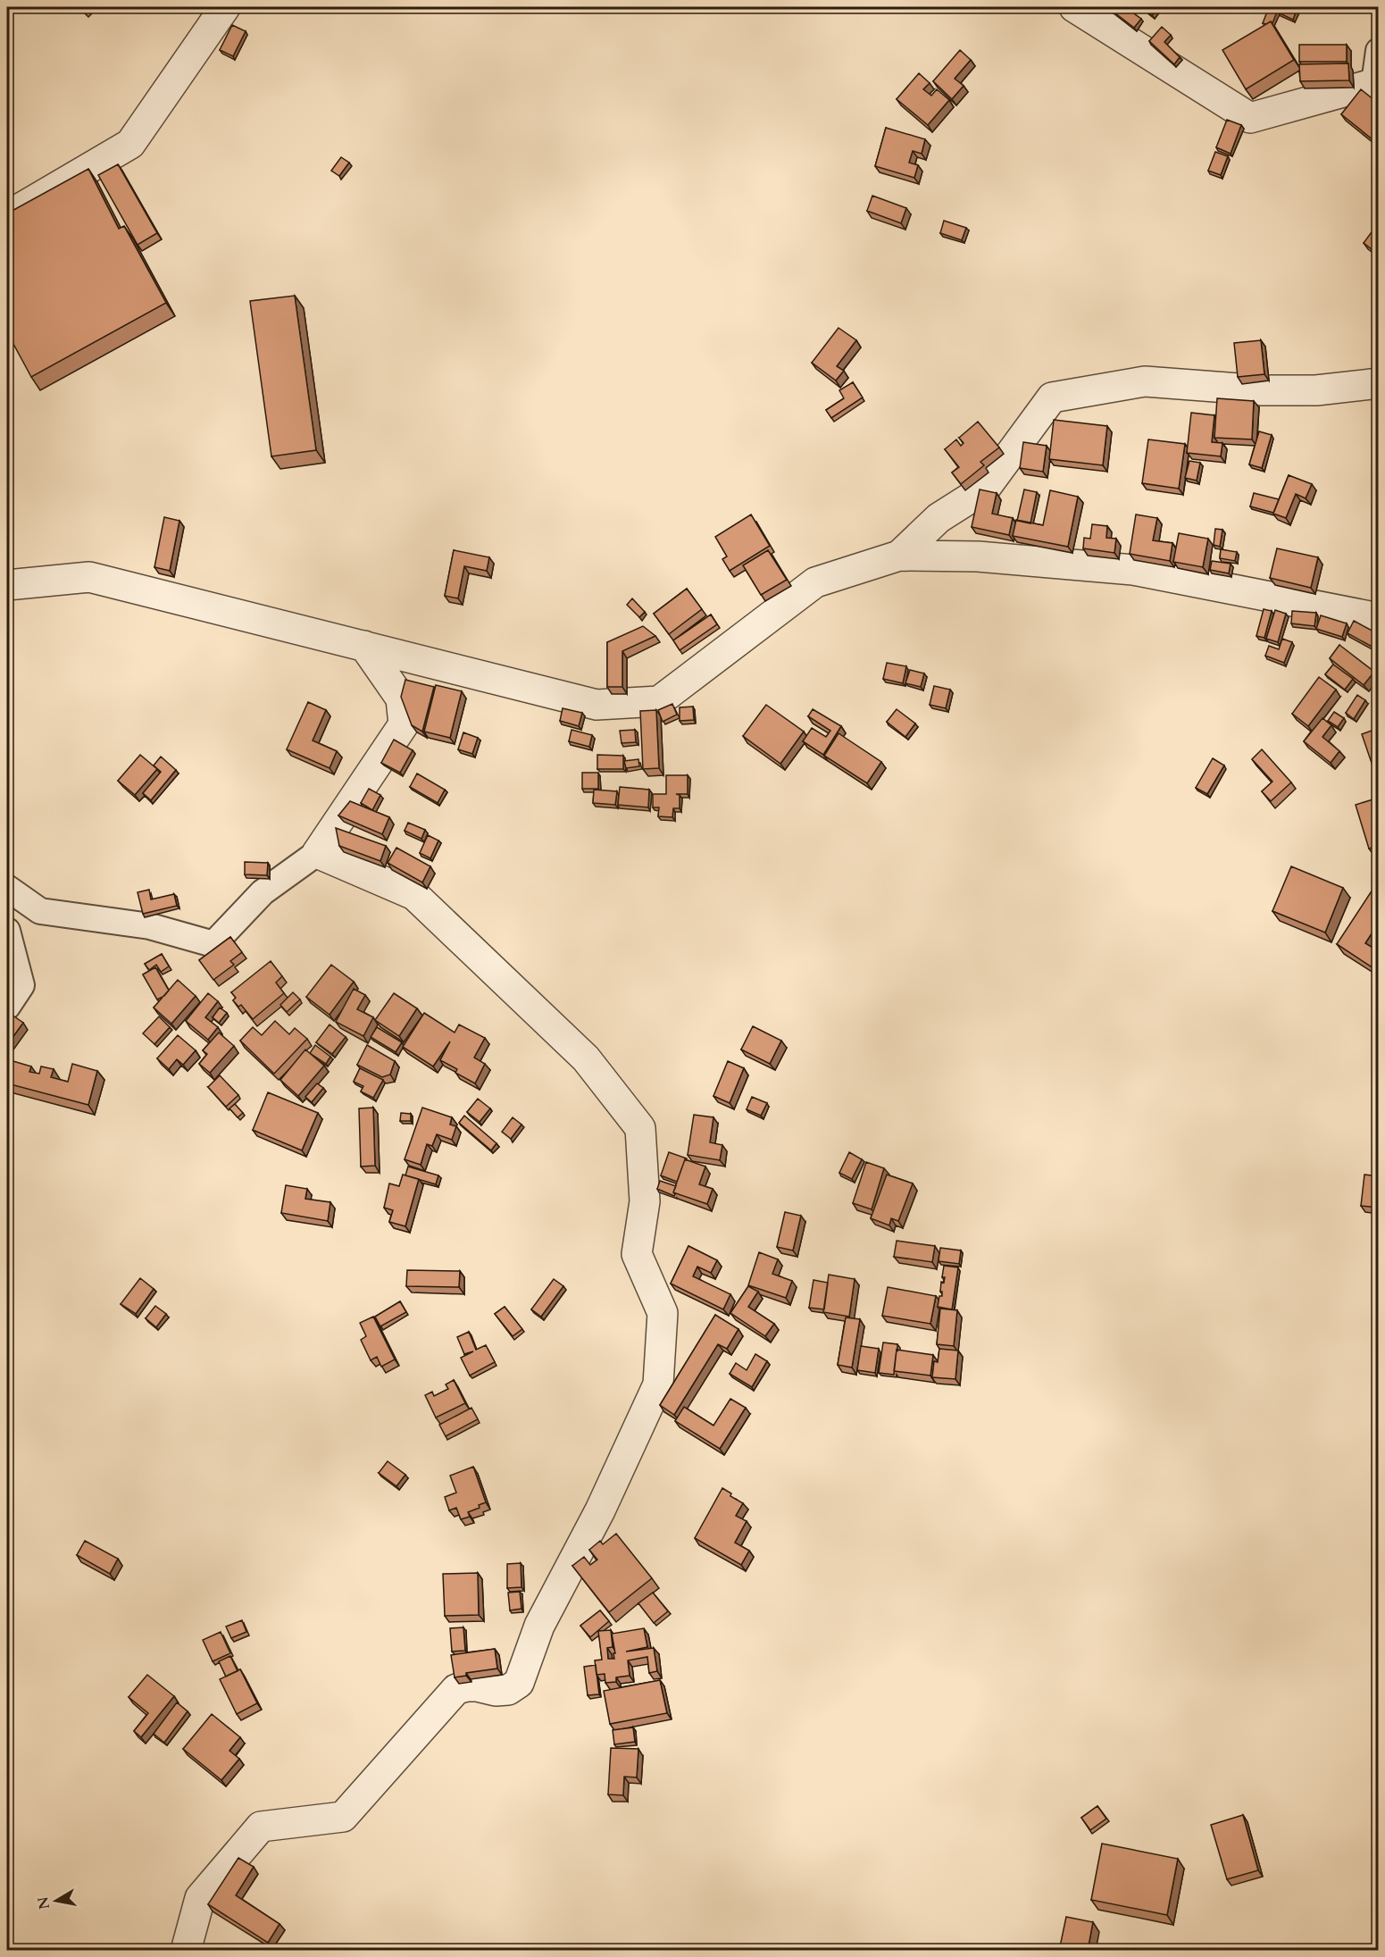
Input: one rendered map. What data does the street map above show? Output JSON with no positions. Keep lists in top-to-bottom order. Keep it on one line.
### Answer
{"north":"left"}
